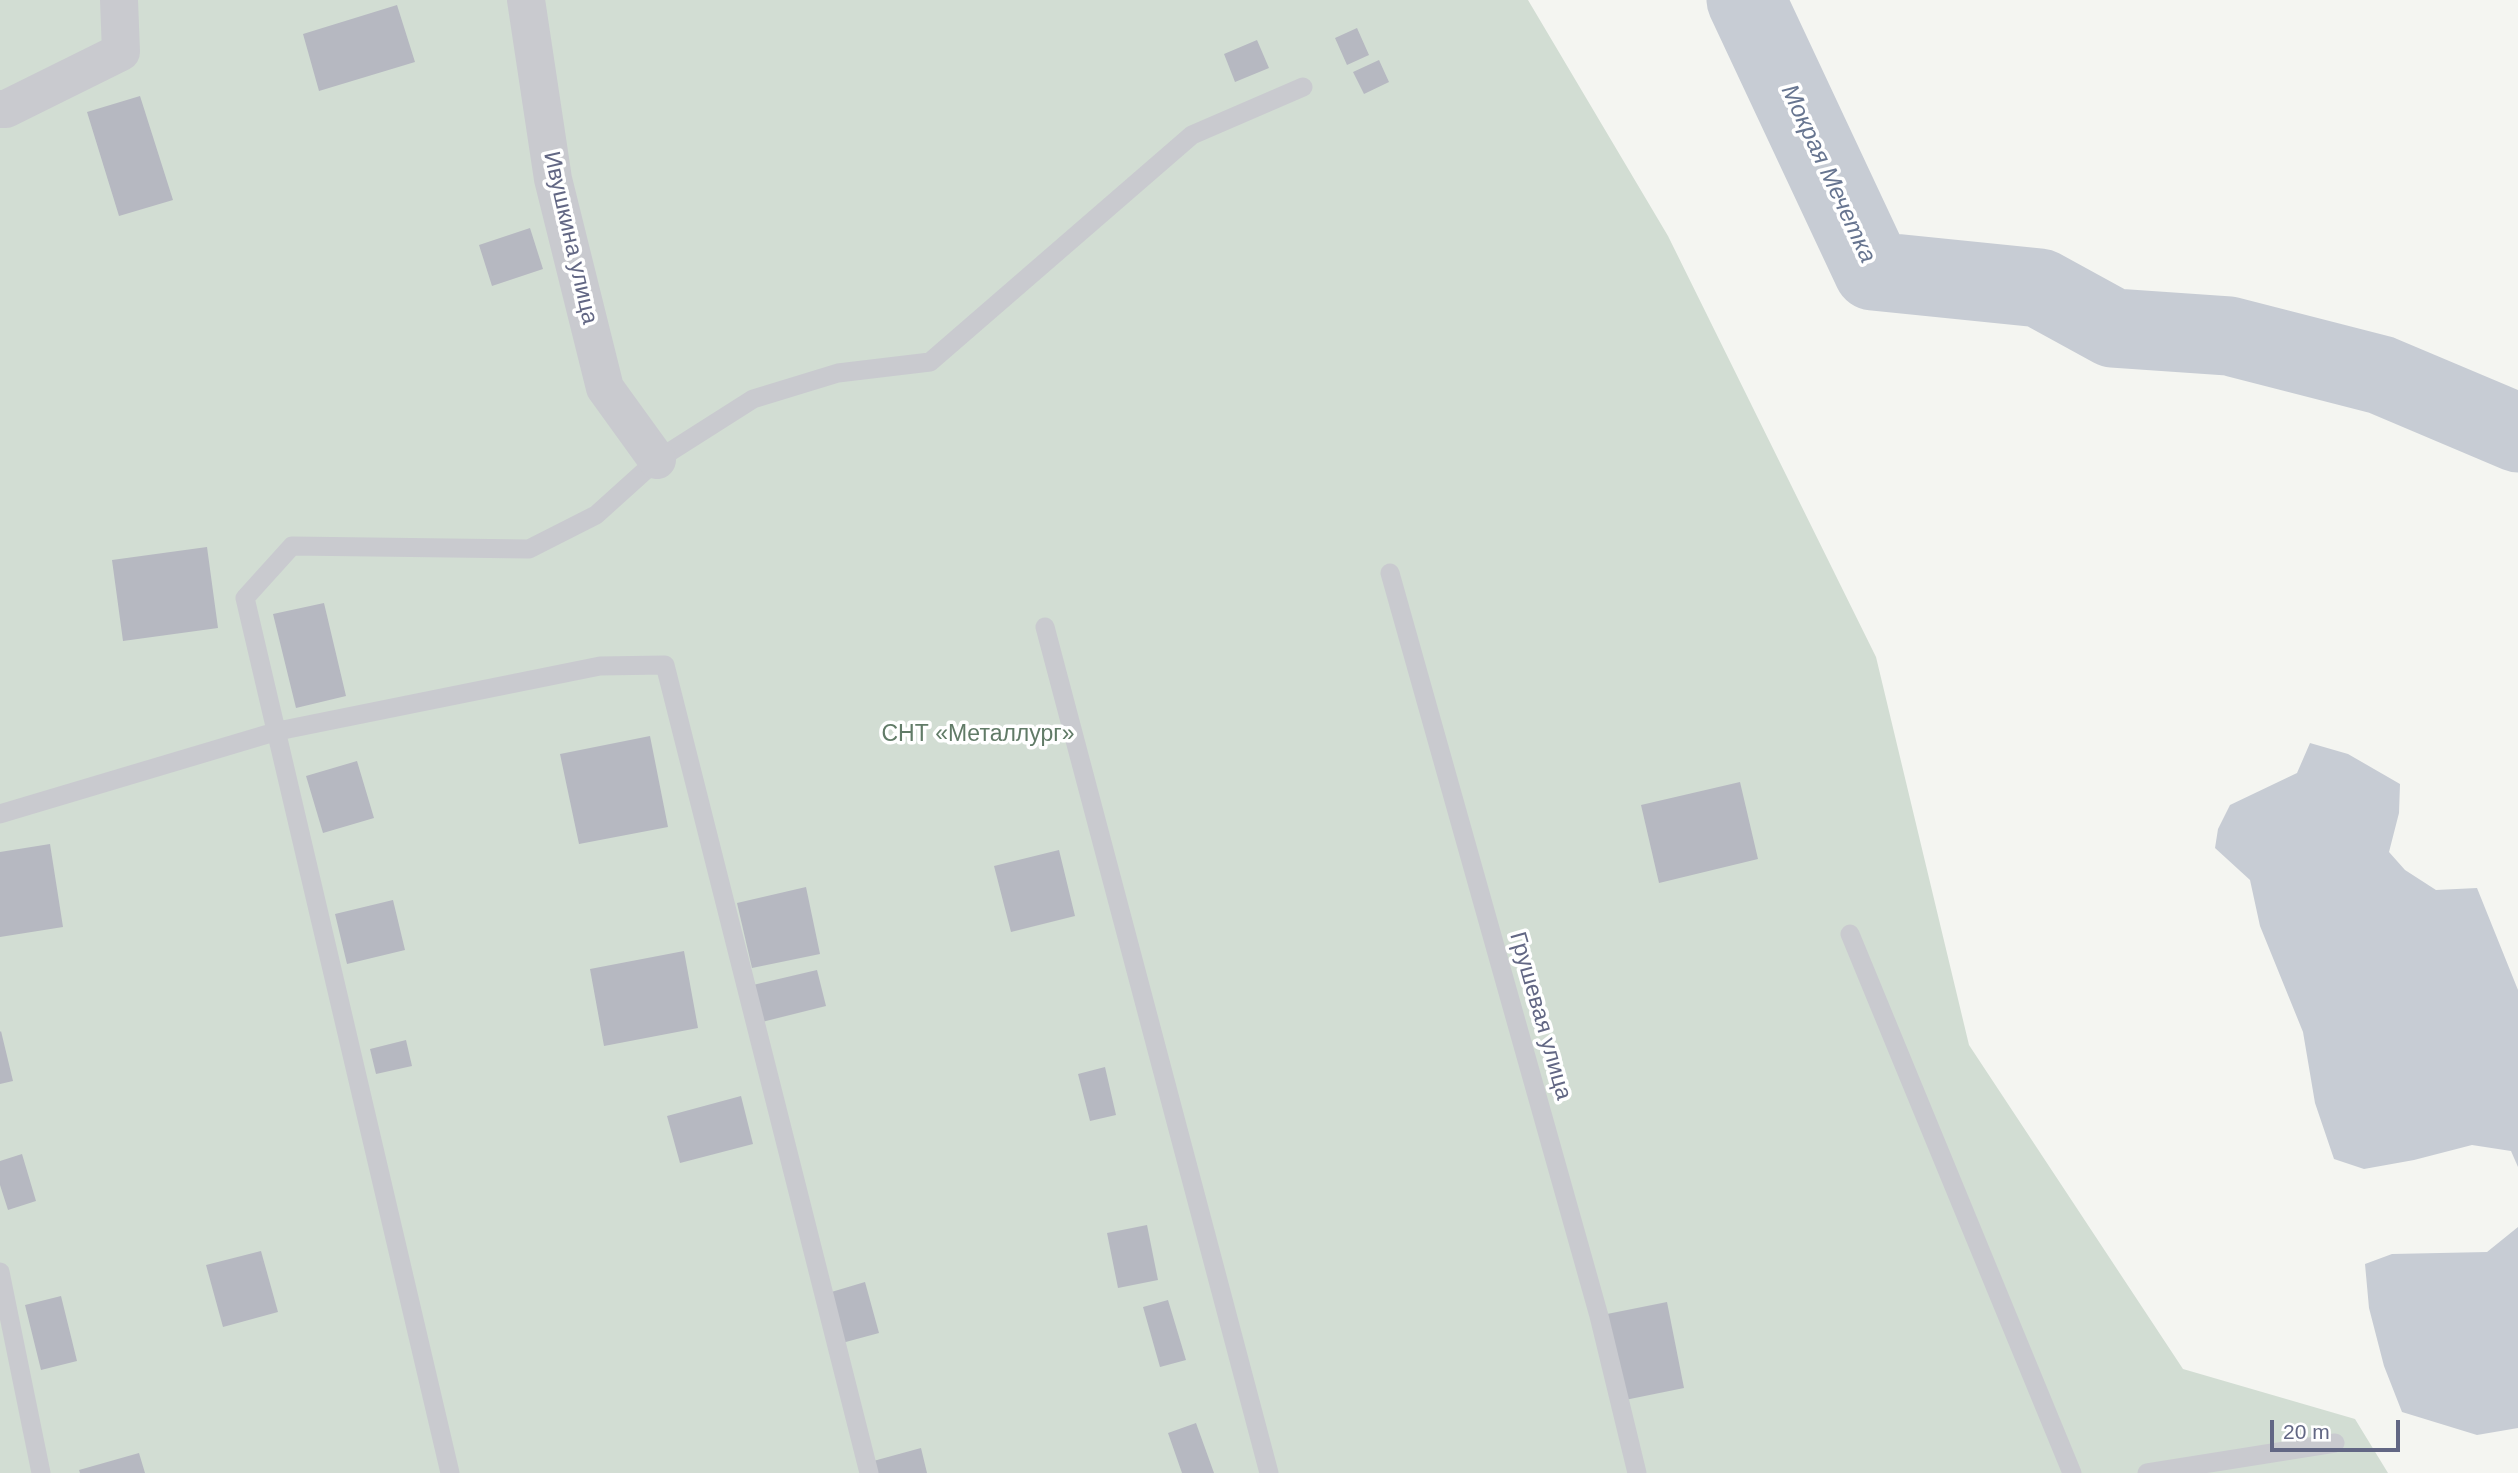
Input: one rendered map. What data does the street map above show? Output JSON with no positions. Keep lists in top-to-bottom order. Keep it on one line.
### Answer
{"streets":{"street":["Ивушкина улица"],"lane":["Грушевая улица"]},"water":["Мокрая Мечетка"],"parks":["СНТ «Металлург»"],"scale_bar":"20 m"}
